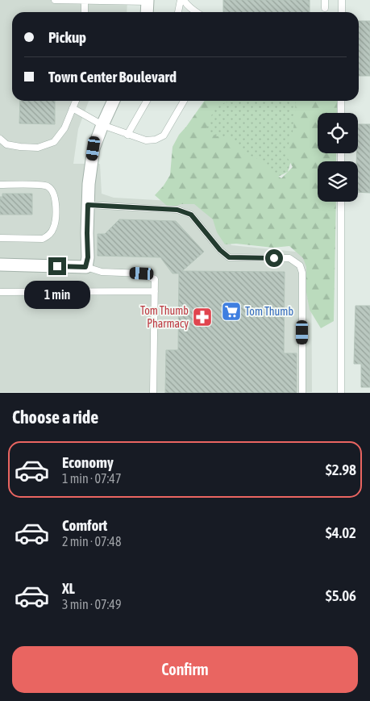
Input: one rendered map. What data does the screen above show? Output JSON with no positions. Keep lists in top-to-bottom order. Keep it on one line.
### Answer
{"places":{"supermarket":["Tom Thumb"],"pharmacy":["Tom Thumb Pharmacy"]},"page":{"banner":["Pickup","Town Center Boulevard"],"bubble":"1 min","heading":"Choose a ride","list":[{"name":"Economy","note":"1 min · 07:47","value":"$2.98"},{"name":"Comfort","note":"2 min · 07:48","value":"$4.02"},{"name":"XL","note":"3 min · 07:49","value":"$5.06"}],"buttons":"Confirm"}}
